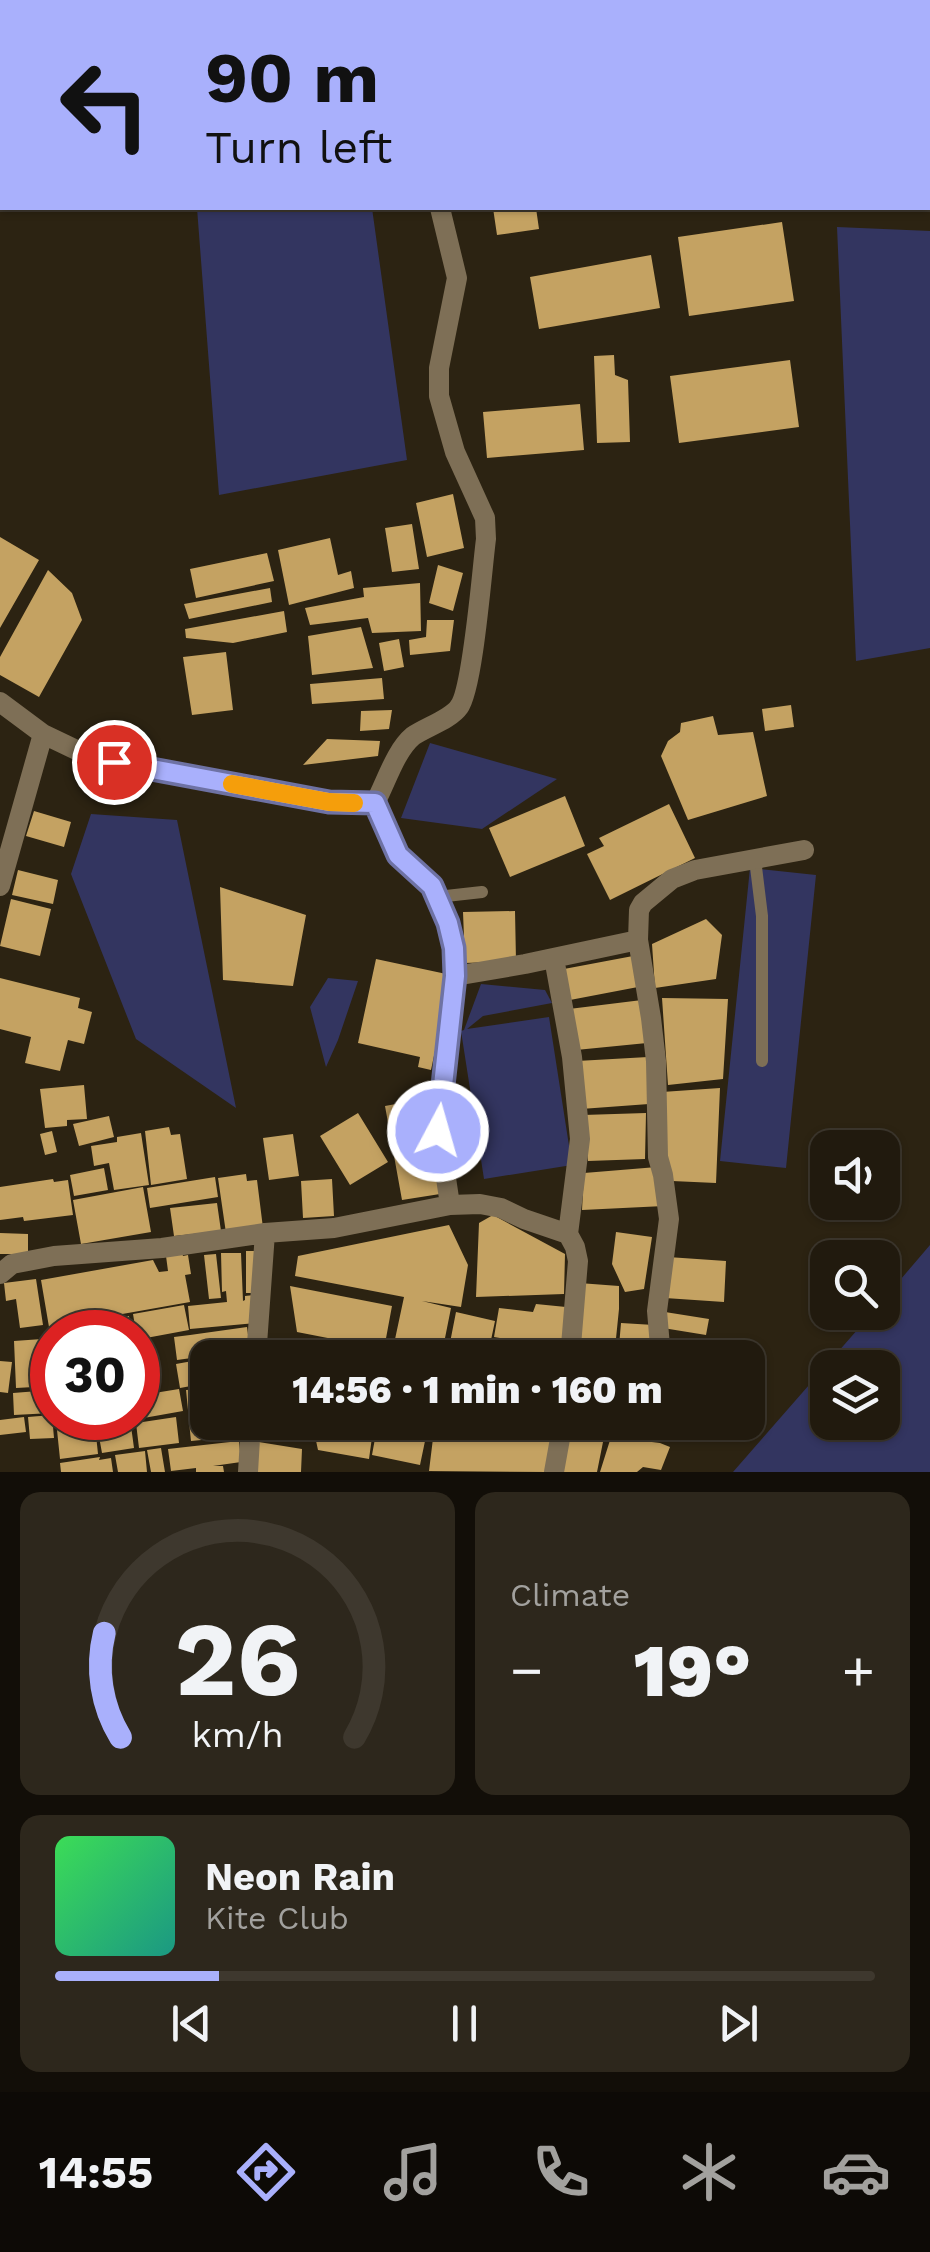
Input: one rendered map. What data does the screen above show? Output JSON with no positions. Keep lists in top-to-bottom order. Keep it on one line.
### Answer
{"page":{"turn":["90 m","Turn left"],"limit":"30","trip":"14:56 · 1 min · 160 m","tile":"Climate","heat":["−","19°","+"],"song":["Neon Rain","Kite Club"],"tabs":"14:55","gauge":["26","km/h"]}}
